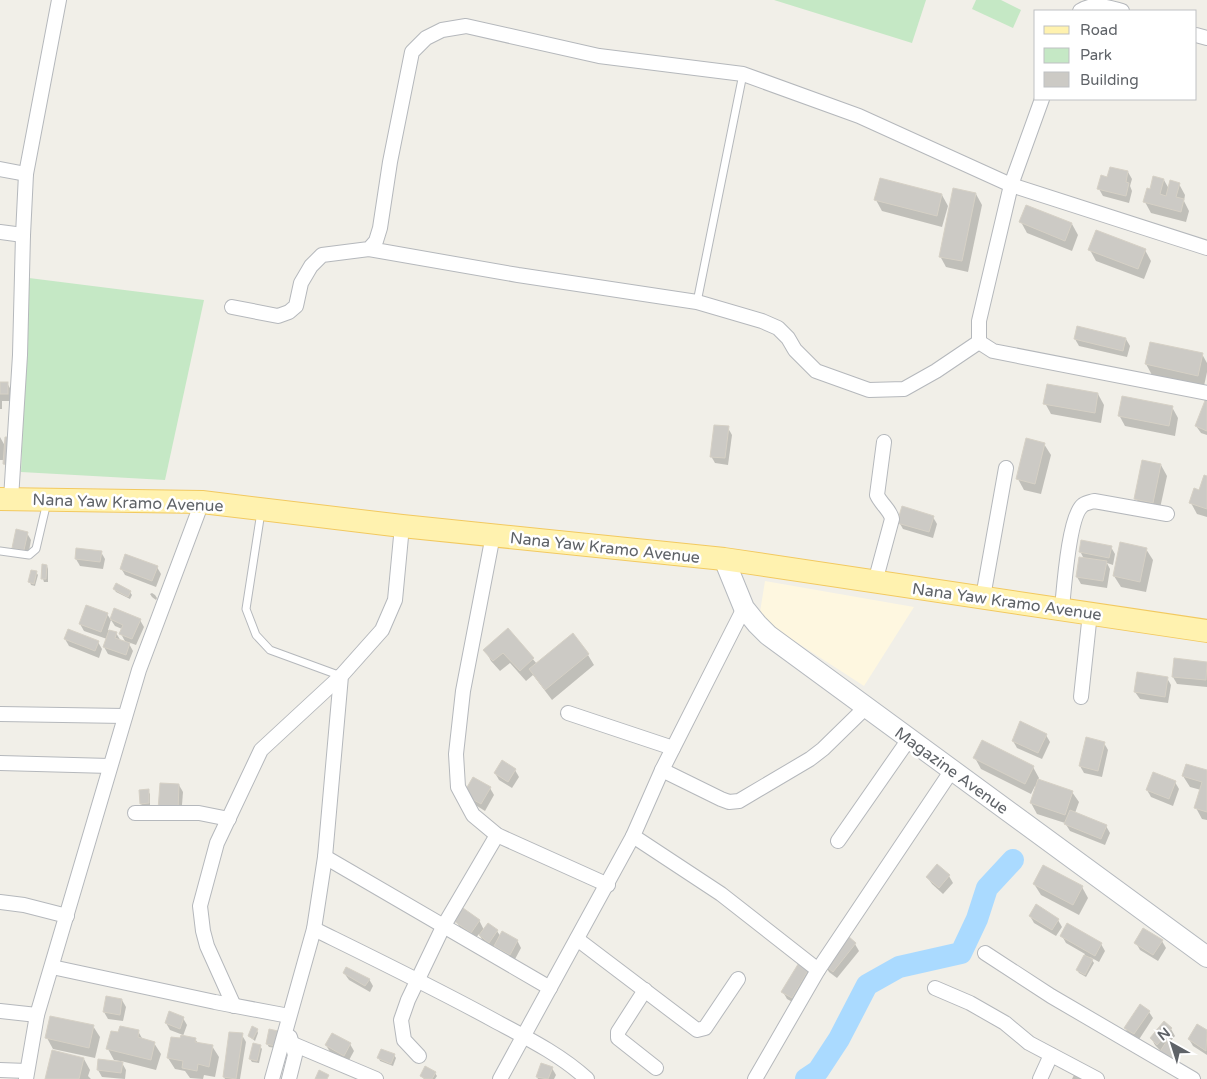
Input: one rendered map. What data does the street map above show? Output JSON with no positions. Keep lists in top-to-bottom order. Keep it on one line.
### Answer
{"streets":{"main road":["Nana Yaw Kramo Avenue"],"street":["Magazine Avenue"]},"crossings":[["Nana Yaw Kramo Avenue","Magazine Avenue"]],"legend":["Road","Park","Building"],"north":"top left"}
